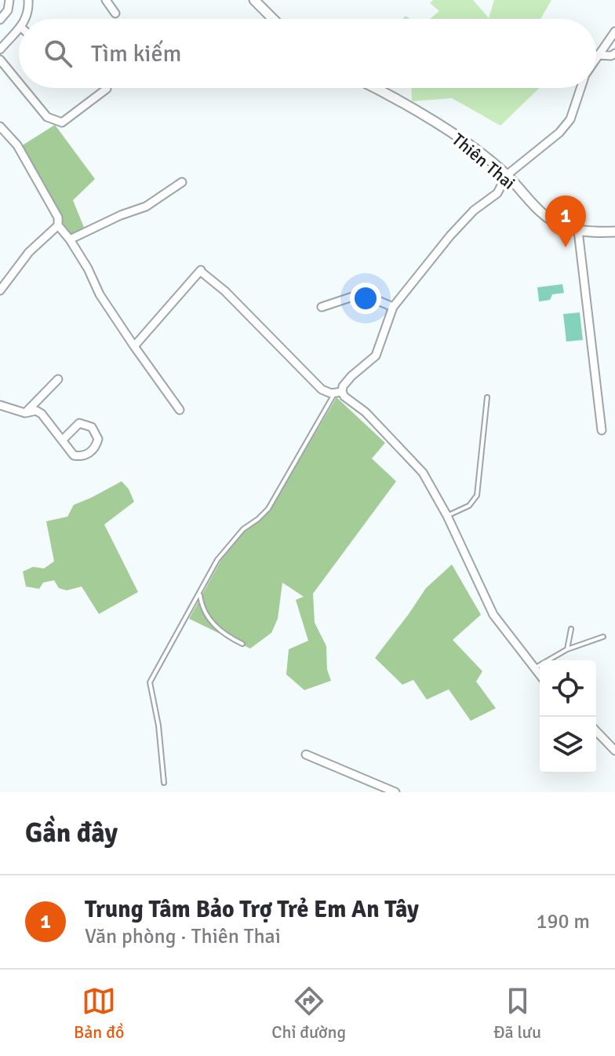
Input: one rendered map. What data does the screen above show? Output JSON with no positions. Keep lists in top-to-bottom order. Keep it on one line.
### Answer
{"streets":{"street":["Thiên Thai"]},"page":{"search":"Tìm kiếm","pins":"1","heading":"Gần đây","list":[{"mark":"1","name":"Trung Tâm Bảo Trợ Trẻ Em An Tây","note":"Văn phòng · Thiên Thai","value":"190 m"}],"nav":["Bản đồ","Chỉ đường","Đã lưu"]}}
